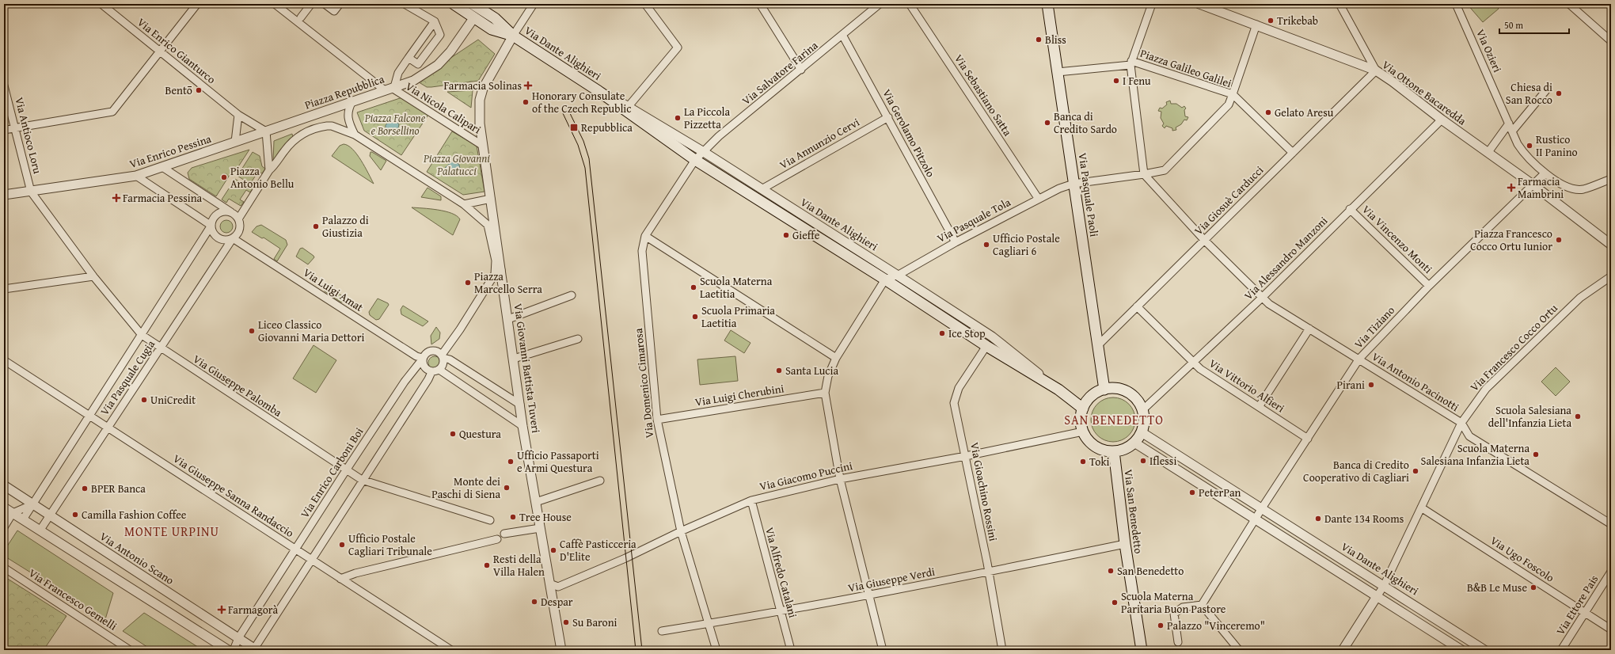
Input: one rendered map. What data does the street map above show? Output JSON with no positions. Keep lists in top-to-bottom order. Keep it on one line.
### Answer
{"streets":{"main road":["Via Dante Alighieri","Via Pasquale Paoli","Via San Benedetto"],"street":["Via Enrico Gianturco","Via Ozieri","Piazza Galileo Galilei","Via Salvatore Farina","Piazza Repubblica","Via Ottone Bacaredda","Via Sebastiano Satta","Via Nicola Calipari","Via Gerolamo Pitzolo","Via Antioco Loru","Via Annunzio Cervi","Via Enrico Pessina","Via Giosuè Carducci","Via Pasquale Tola","Via Vincenzo Monti","Via Alessandro Manzoni","Via Luigi Amat","Via Tiziano","Via Francesco Cocco Ortu","Via Giovanni Battista Tuveri","Via Pasquale Cugia","Via Antonio Pacinotti","Via Domenico Cimarosa","Via Giuseppe Palomba","Via Vittorio Alfieri","Via Luigi Cherubini","Via Enrico Carboni Boi","Via Giacomo Puccini","Via Gioachino Rossini","Via Giuseppe Sanna Randaccio","Via Antonio Scano","Via Ugo Foscolo","Via Alfredo Catalani","Via Giuseppe Verdi","Via Francesco Gemelli","Via Ettore Pais"]},"crossings":[["Via Enrico Gianturco","Via Enrico Pessina"],["Via Ozieri","Via Tiziano"],["Via Dante Alighieri","Via Salvatore Farina"],["Via Dante Alighieri","Piazza Repubblica"],["Via Dante Alighieri","Via Annunzio Cervi"],["Via Dante Alighieri","Via Pasquale Paoli"],["Via Dante Alighieri","Via Pasquale Tola"],["Via Dante Alighieri","Via Alessandro Manzoni"],["Via Dante Alighieri","Via Tiziano"],["Via Dante Alighieri","Via Francesco Cocco Ortu"],["Via Dante Alighieri","Via Domenico Cimarosa"],["Via Dante Alighieri","Via Giacomo Puccini"],["Via Dante Alighieri","Via Gioachino Rossini"],["Via Dante Alighieri","Via San Benedetto"],["Piazza Galileo Galilei","Via Pasquale Tola"],["Piazza Galileo Galilei","Via Antonio Pacinotti"],["Via Salvatore Farina","Via Gerolamo Pitzolo"],["Via Salvatore Farina","Via Domenico Cimarosa"],["Piazza Repubblica","Via Nicola Calipari"],["Piazza Repubblica","Via Enrico Pessina"],["Via Ottone Bacaredda","Via Giosuè Carducci"],["Via Ottone Bacaredda","Via Alessandro Manzoni"],["Via Ottone Bacaredda","Via Tiziano"],["Via Sebastiano Satta","Via Pasquale Tola"],["Via Nicola Calipari","Via Giovanni Battista Tuveri"],["Via Gerolamo Pitzolo","Via Annunzio Cervi"],["Via Gerolamo Pitzolo","Via Pasquale Tola"],["Via Antioco Loru","Via Enrico Pessina"],["Via Antioco Loru","Via Giuseppe Palomba"],["Via Enrico Pessina","Via Giuseppe Palomba"],["Via Pasquale Paoli","Via Giosuè Carducci"],["Via Pasquale Paoli","Via Pasquale Tola"],["Via Pasquale Paoli","Via Alessandro Manzoni"],["Via Pasquale Paoli","Via Giacomo Puccini"],["Via Pasquale Paoli","Via San Benedetto"],["Via Giosuè Carducci","Via Antonio Pacinotti"],["Via Giosuè Carducci","Via Vittorio Alfieri"],["Via Pasquale Tola","Via Antonio Pacinotti"],["Via Vincenzo Monti","Via Alessandro Manzoni"],["Via Vincenzo Monti","Via Tiziano"],["Via Alessandro Manzoni","Via Antonio Pacinotti"],["Via Alessandro Manzoni","Via Vittorio Alfieri"],["Via Alessandro Manzoni","Via Giacomo Puccini"],["Via Alessandro Manzoni","Via San Benedetto"],["Via Luigi Amat","Via Pasquale Cugia"],["Via Luigi Amat","Via Enrico Carboni Boi"],["Via Tiziano","Via Antonio Pacinotti"],["Via Tiziano","Via Vittorio Alfieri"],["Via Francesco Cocco Ortu","Via Antonio Pacinotti"],["Via Francesco Cocco Ortu","Via Ugo Foscolo"],["Via Giovanni Battista Tuveri","Via Giacomo Puccini"],["Via Pasquale Cugia","Via Giuseppe Palomba"],["Via Pasquale Cugia","Via Giuseppe Sanna Randaccio"],["Via Pasquale Cugia","Via Antonio Scano"],["Via Domenico Cimarosa","Via Luigi Cherubini"],["Via Domenico Cimarosa","Via Giacomo Puccini"],["Via Domenico Cimarosa","Via Giuseppe Verdi"],["Via Giuseppe Palomba","Via Enrico Carboni Boi"],["Via Enrico Carboni Boi","Via Giuseppe Sanna Randaccio"],["Via Enrico Carboni Boi","Via Antonio Scano"],["Via Giacomo Puccini","Via Gioachino Rossini"],["Via Giacomo Puccini","Via San Benedetto"],["Via Giacomo Puccini","Via Alfredo Catalani"],["Via Gioachino Rossini","Via Giuseppe Verdi"],["Via San Benedetto","Via Giuseppe Verdi"],["Via Ugo Foscolo","Via Ettore Pais"],["Via Alfredo Catalani","Via Giuseppe Verdi"]],"districts":["SAN BENEDETTO","MONTE URPINU"],"parks":["Piazza Falcone e Borsellino","Piazza Giovanni Palatucci"],"places":{"other":["Trikebab","Bliss","I Fenu","Bentō","Chiesa di San Rocco","Honorary Consulate of the Czech Republic","Gelato Aresu","La Piccola Pizzetta","Banca di Credito Sardo","Rustico II Panino","Piazza Antonio Bellu","Palazzo di Giustizia","Gieffe","Piazza Francesco Cocco Ortu Iunior","Ufficio Postale Cagliari 6","Piazza Marcello Serra","Scuola Materna Laetitia","Scuola Primaria Laetitia","Liceo Classico Giovanni Maria Dettori","Ice Stop","Santa Lucia","Pirani","UniCredit","Scuola Salesiana dell'Infanzia Lieta","Questura","Scuola Materna Salesiana Infanzia Lieta","Iflessi","Ufficio Passaporti e Armi Questura","Toki","Banca di Credito Cooperativo di Cagliari","Monte dei Paschi di Siena","BPER Banca","PeterPan","Camilla Fashion Coffee","Tree House","Dante 134 Rooms","Ufficio Postale Cagliari Tribunale","Caffè Pasticceria D'Elite","Resti della Villa Halen","San Benedetto","B&B Le Muse","Despar","Scuola Materna Paritaria Buon Pastore","Su Baroni","Palazzo \"Vinceremo\""],"health":["Farmacia Solinas","Farmacia Mambrini","Farmacia Pessina","Farmagorà"],"transit":["Repubblica"]},"scale_bar":"50 m"}
